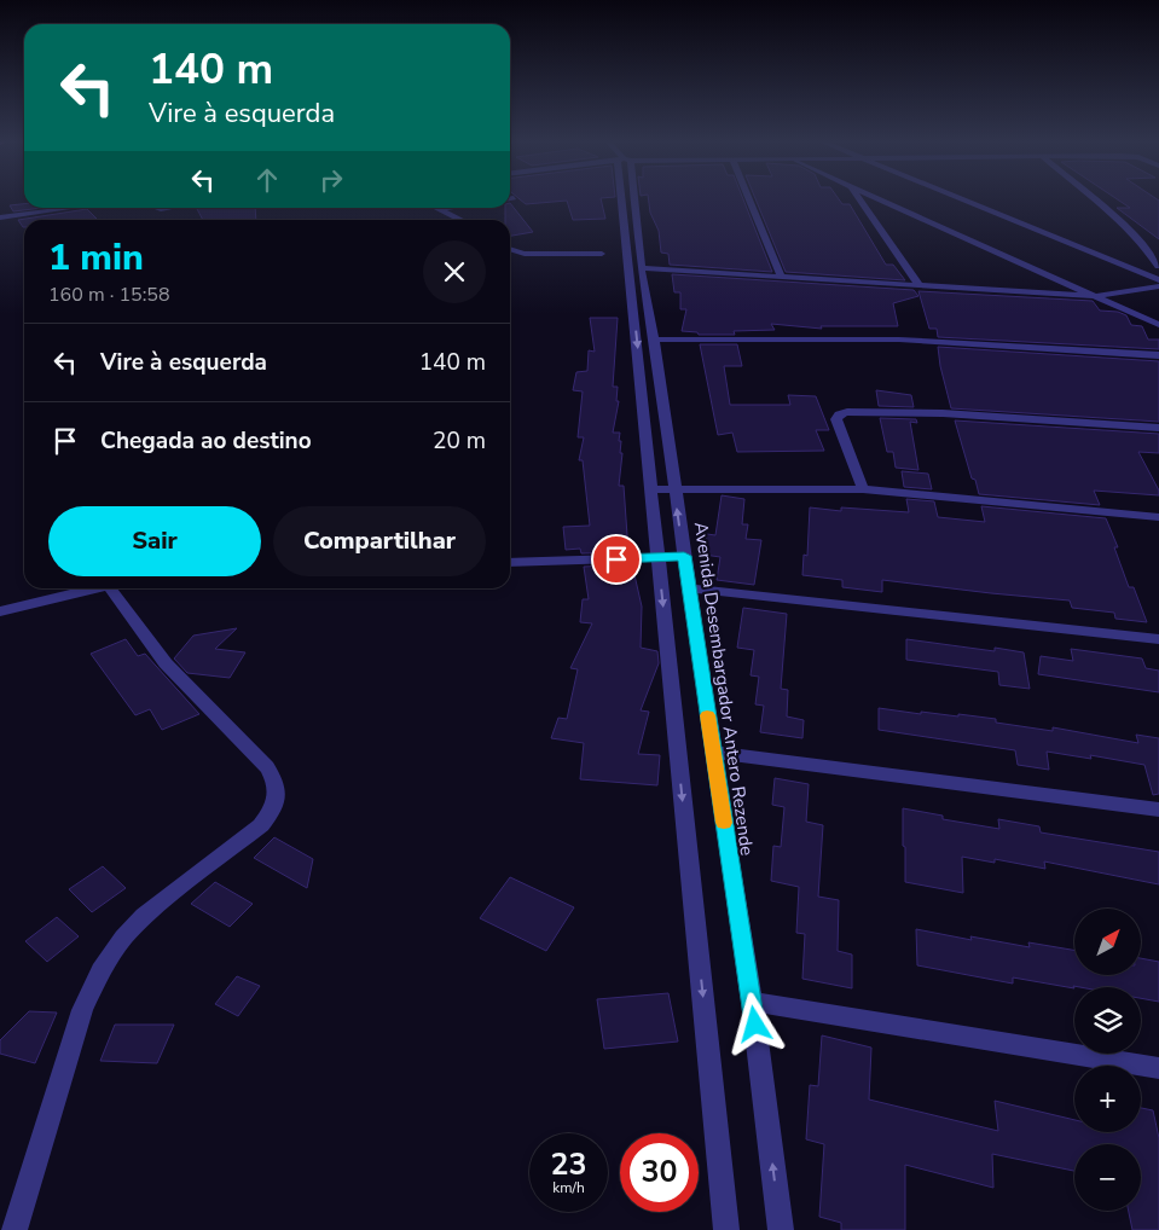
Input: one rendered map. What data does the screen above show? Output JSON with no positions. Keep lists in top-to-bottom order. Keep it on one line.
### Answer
{"streets":{"street":["Avenida Desembargador Antero Rezende"]},"north":"top right","page":{"turn":["140 m","Vire à esquerda"],"heading":["1 min","160 m · 15:58"],"list":[{"name":"Vire à esquerda","value":"140 m"},{"name":"Chegada ao destino","value":"20 m"}],"buttons":["Sair","Compartilhar"],"map_buttons":["+","−"],"speed":"23 km/h","limit":"30"}}
